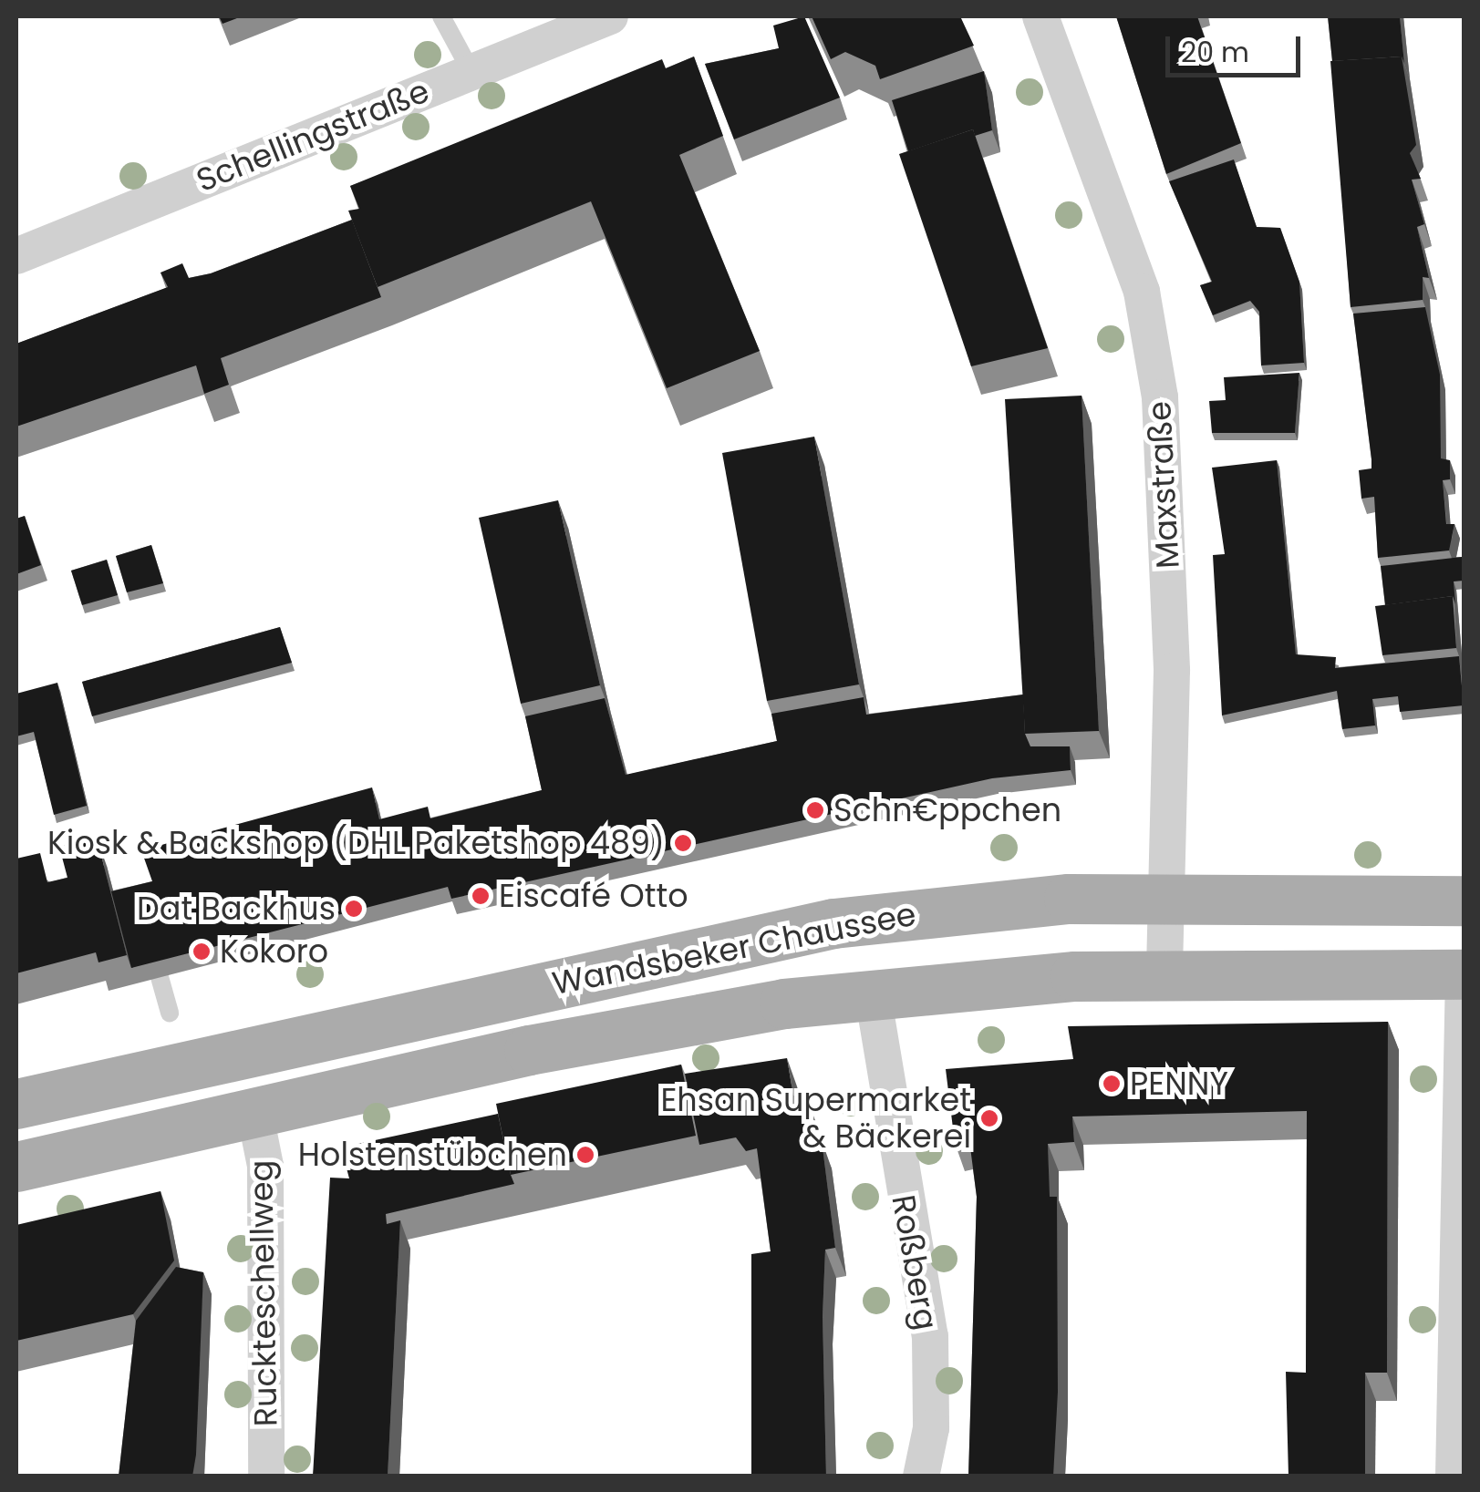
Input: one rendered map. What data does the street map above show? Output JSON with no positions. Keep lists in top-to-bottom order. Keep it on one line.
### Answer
{"streets":{"main road":["Wandsbeker Chaussee"],"street":["Schellingstraße","Maxstraße","Roßberg","Ruckteschellweg"]},"crossings":[["Maxstraße","Wandsbeker Chaussee"],["Wandsbeker Chaussee","Roßberg"],["Wandsbeker Chaussee","Ruckteschellweg"]],"places":["Schn€ppchen","Kiosk & Backshop (DHL Paketshop 489)","Eiscafé Otto","Dat Backhus","Kokoro","PENNY","Ehsan Supermarket & Bäckerei","Holstenstübchen"],"scale_bar":"20 m"}
